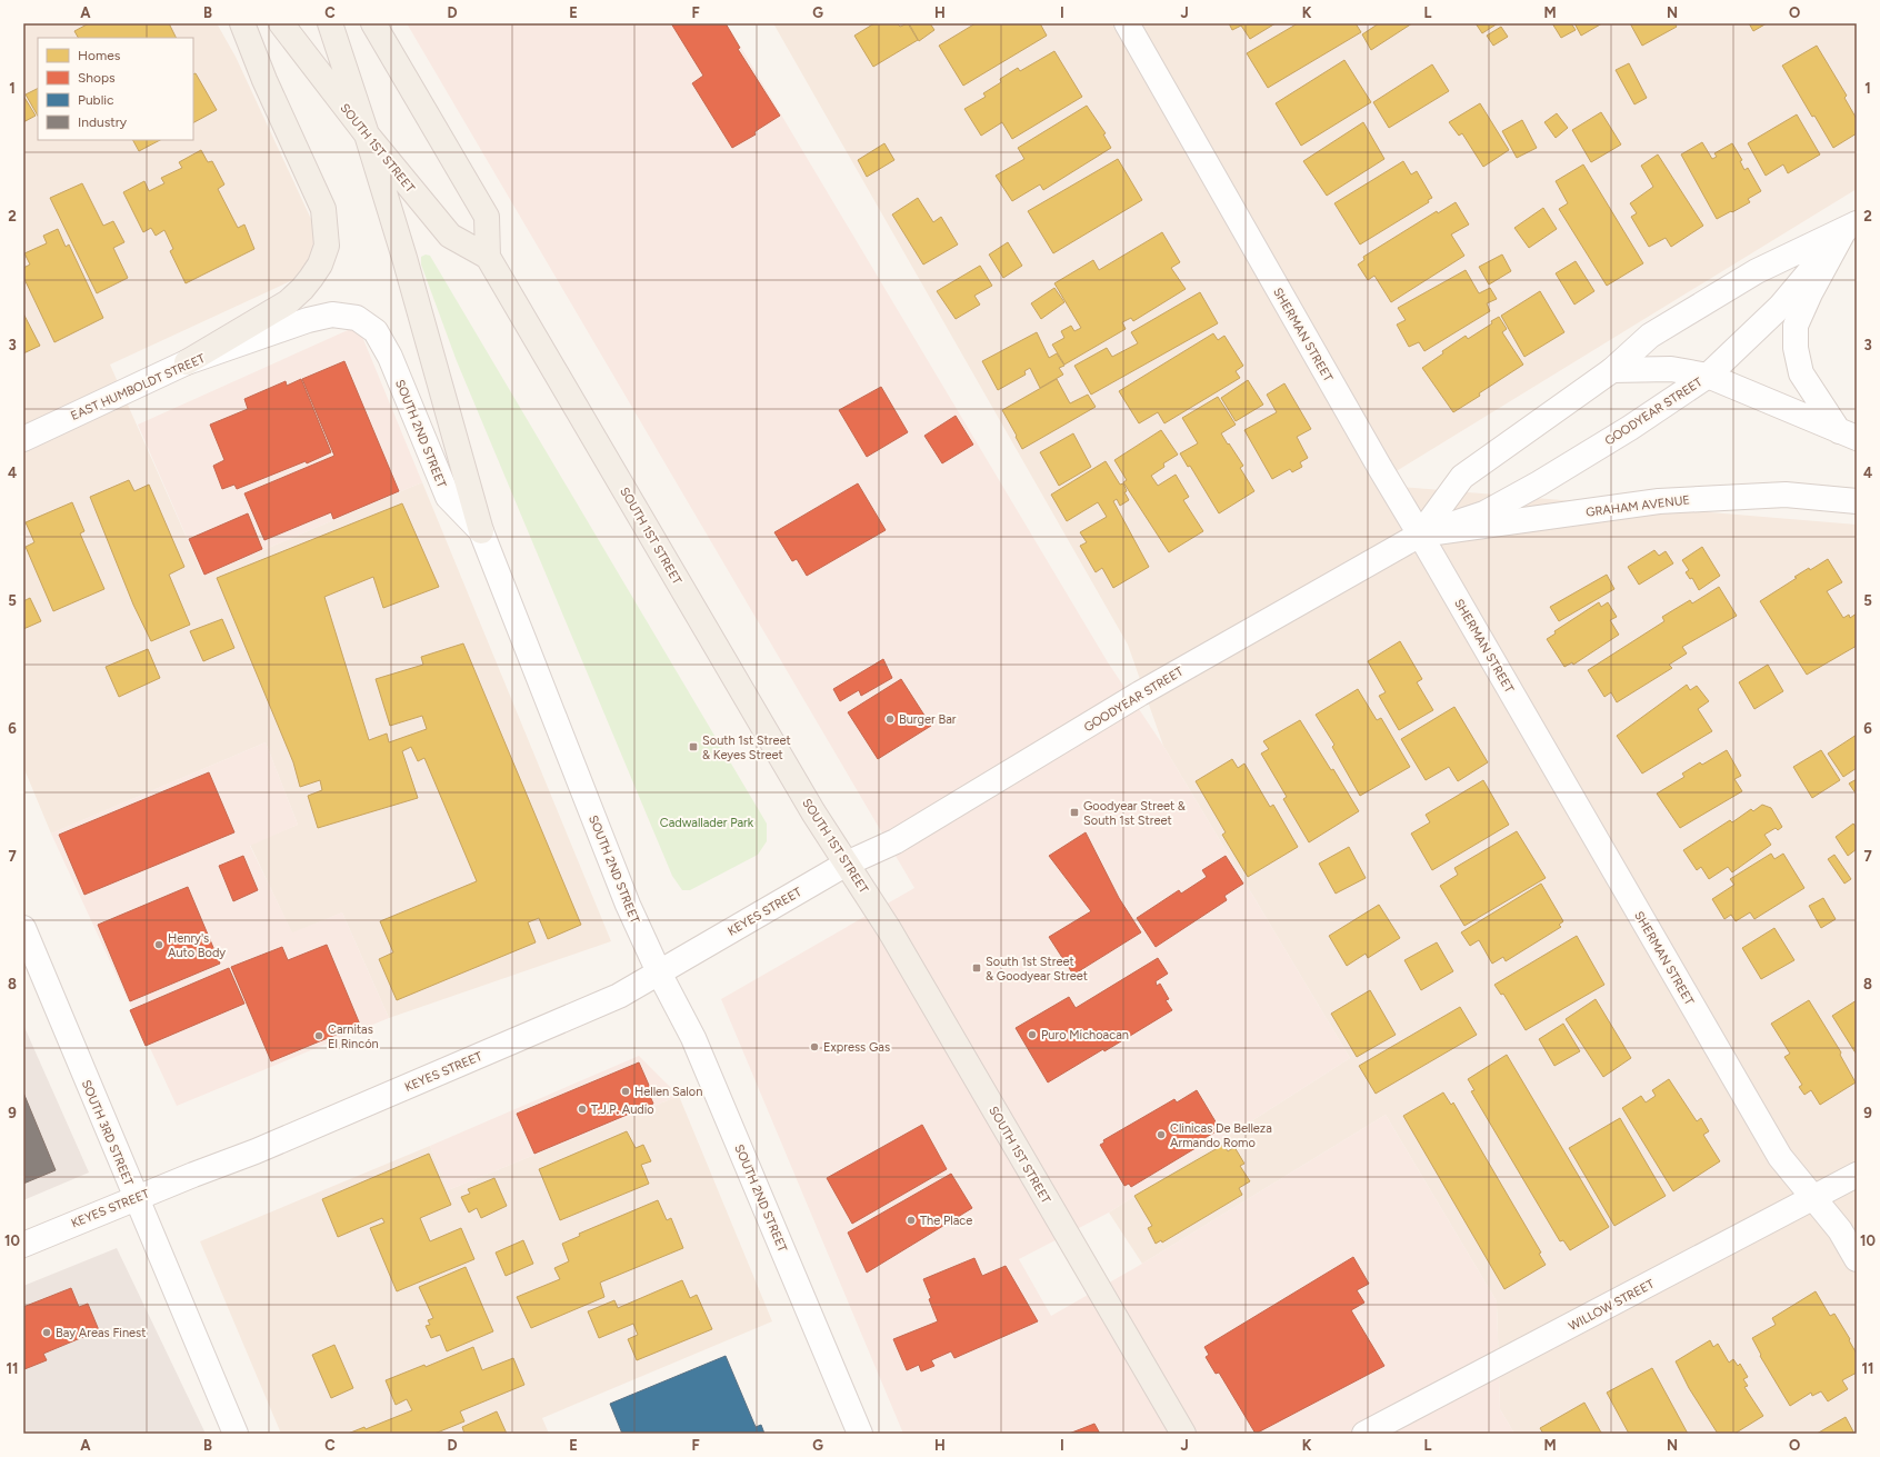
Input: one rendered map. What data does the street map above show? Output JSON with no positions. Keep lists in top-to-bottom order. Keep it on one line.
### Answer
{"streets":{"main road":["SOUTH 1ST STREET"],"street":["SHERMAN STREET","EAST HUMBOLDT STREET","GOODYEAR STREET","SOUTH 2ND STREET","GRAHAM AVENUE","KEYES STREET","SOUTH 3RD STREET","WILLOW STREET"]},"crossings":[["SOUTH 1ST STREET","GOODYEAR STREET"],["SOUTH 1ST STREET","KEYES STREET"],["SHERMAN STREET","GOODYEAR STREET"],["SHERMAN STREET","GRAHAM AVENUE"],["SHERMAN STREET","WILLOW STREET"],["EAST HUMBOLDT STREET","SOUTH 2ND STREET"],["GOODYEAR STREET","GRAHAM AVENUE"],["GOODYEAR STREET","KEYES STREET"],["SOUTH 2ND STREET","KEYES STREET"],["KEYES STREET","SOUTH 3RD STREET"]],"parks":["Cadwallader Park"],"places":{"other":["Burger Bar","Henry's Auto Body","Puro Michoacan","Carnitas El Rincón","Express Gas","Hellen Salon","T.J.P. Audio","Clinicas De Belleza Armando Romo","The Place","Bay Areas Finest"],"transit":["South 1st Street & Keyes Street","Goodyear Street & South 1st Street","South 1st Street & Goodyear Street"]},"legend":["Homes","Shops","Public","Industry"],"grid":{"columns":["A","B","C","D","E","F","G","H","I","J","K","L","M","N","O"],"rows":["1","2","3","4","5","6","7","8","9","10","11"]}}
